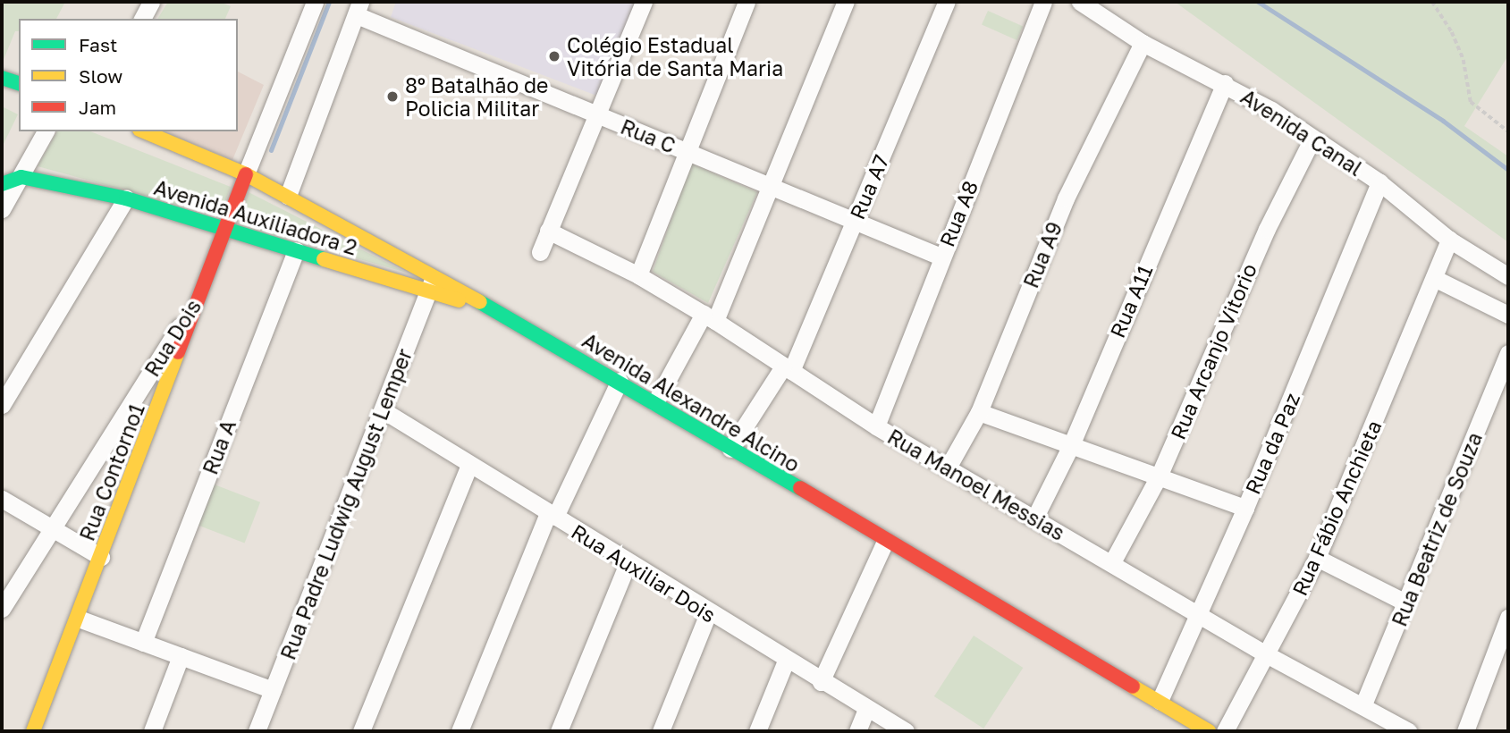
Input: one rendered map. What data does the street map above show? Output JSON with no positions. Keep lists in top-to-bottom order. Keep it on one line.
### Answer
{"streets":{"street":["Avenida Canal","Rua C","Rua A7","Rua A8","Avenida Auxiliadora 2","Rua A9","Rua A11","Rua Dois","Rua Arcanjo Vitorio","Avenida Alexandre Alcino","Rua da Paz","Rua A","Rua Contorno1","Rua Manoel Messias","Rua Padre Ludwig August Lemper","Rua Fábio Anchieta","Rua Beatriz de Souza","Rua Auxiliar Dois"]},"crossings":[["Avenida Canal","Rua A9"],["Avenida Canal","Rua A11"],["Avenida Canal","Rua Arcanjo Vitorio"],["Avenida Canal","Rua da Paz"],["Avenida Canal","Rua Fábio Anchieta"],["Rua C","Rua A7"],["Rua C","Rua A8"],["Rua A7","Avenida Alexandre Alcino"],["Rua A7","Rua Manoel Messias"],["Rua A8","Rua Manoel Messias"],["Avenida Auxiliadora 2","Avenida Alexandre Alcino"],["Avenida Auxiliadora 2","Rua A"],["Avenida Auxiliadora 2","Rua Contorno1"],["Avenida Auxiliadora 2","Rua Padre Ludwig August Lemper"],["Rua A9","Rua Manoel Messias"],["Rua A11","Rua Manoel Messias"],["Rua Dois","Rua Contorno1"],["Rua Arcanjo Vitorio","Rua Manoel Messias"],["Avenida Alexandre Alcino","Rua da Paz"],["Avenida Alexandre Alcino","Rua Contorno1"],["Avenida Alexandre Alcino","Rua Padre Ludwig August Lemper"],["Rua da Paz","Rua Manoel Messias"],["Rua Manoel Messias","Rua Fábio Anchieta"],["Rua Manoel Messias","Rua Beatriz de Souza"],["Rua Padre Ludwig August Lemper","Rua Auxiliar Dois"]],"places":["Colégio Estadual Vitória de Santa Maria","8º Batalhão de Policia Militar"],"legend":["Fast","Slow","Jam"]}
